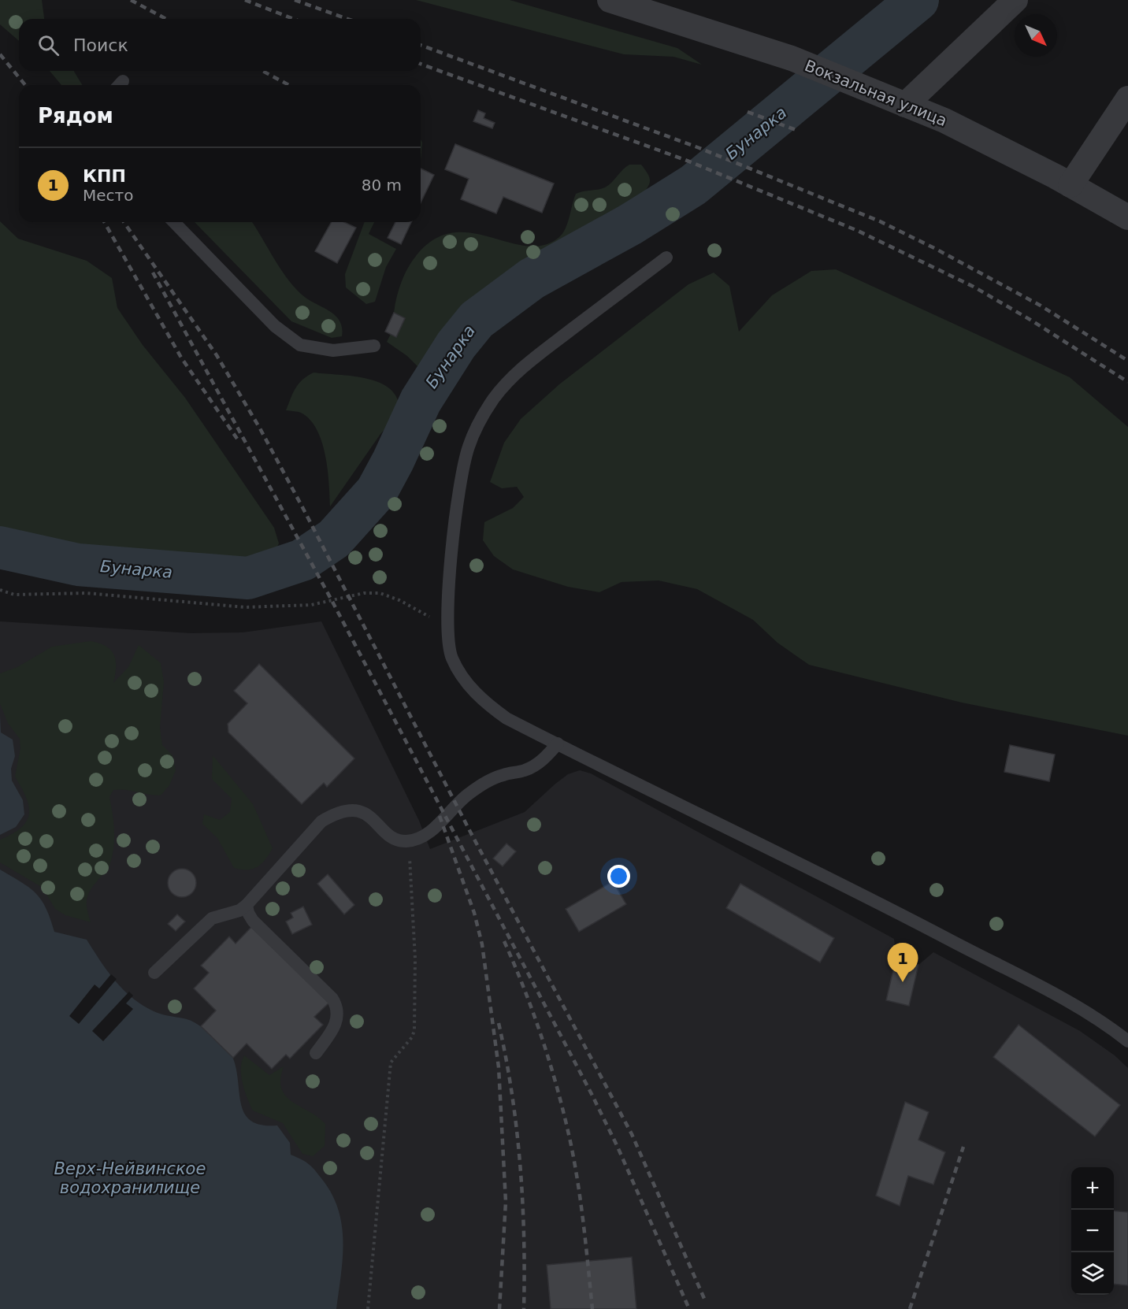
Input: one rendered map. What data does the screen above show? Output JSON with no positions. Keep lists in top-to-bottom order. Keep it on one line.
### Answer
{"streets":{"street":["Вокзальная улица"]},"water":["Бунарка","Верх-Нейвинское водохранилище"],"north":"bottom right","page":{"search":"Поиск","heading":"Рядом","list":[{"mark":"1","name":"КПП","note":"Место","value":"80 m"}],"pins":"1","map_buttons":["+","−"]}}
